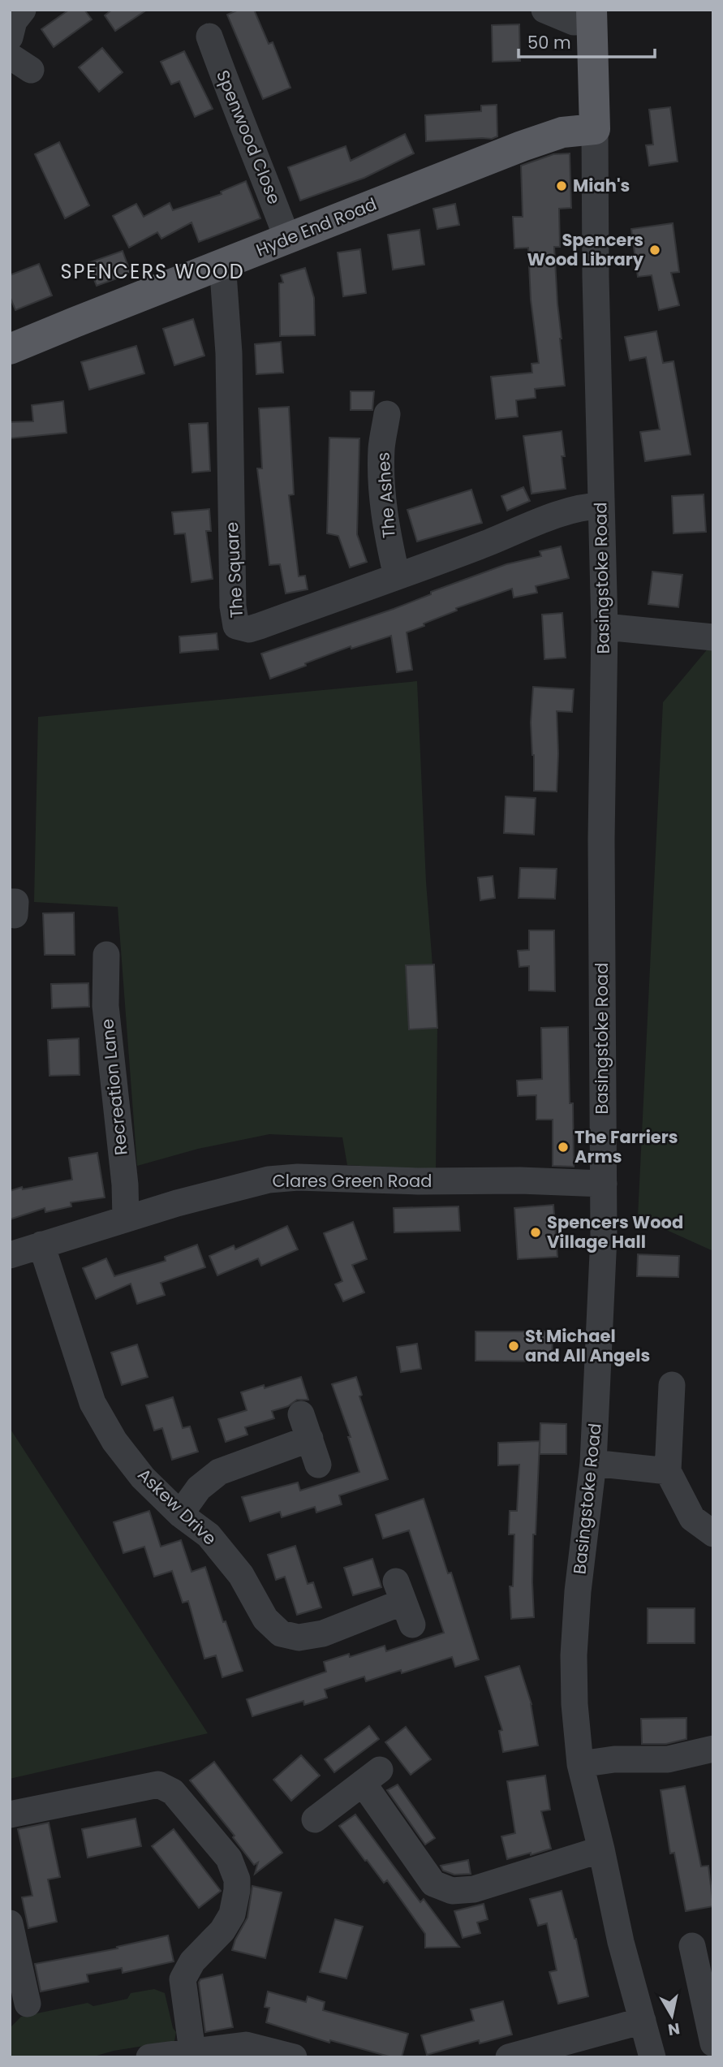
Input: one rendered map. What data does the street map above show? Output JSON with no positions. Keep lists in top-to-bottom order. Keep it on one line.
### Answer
{"streets":{"main road":["Hyde End Road","Basingstoke Road"],"street":["Spenwood Close","The Ashes","The Square","Recreation Lane","Clares Green Road","Askew Drive"]},"crossings":[["Spenwood Close","Hyde End Road"],["Hyde End Road","The Square"],["Hyde End Road","Basingstoke Road"],["The Ashes","The Square"],["The Square","Basingstoke Road"],["Basingstoke Road","Clares Green Road"],["Recreation Lane","Clares Green Road"],["Clares Green Road","Askew Drive"]],"districts":["SPENCERS WOOD"],"places":["Miah's","Spencers Wood Library","The Farriers Arms","Spencers Wood Village Hall","St Michael and All Angels"],"scale_bar":"50 m","north":"bottom"}
